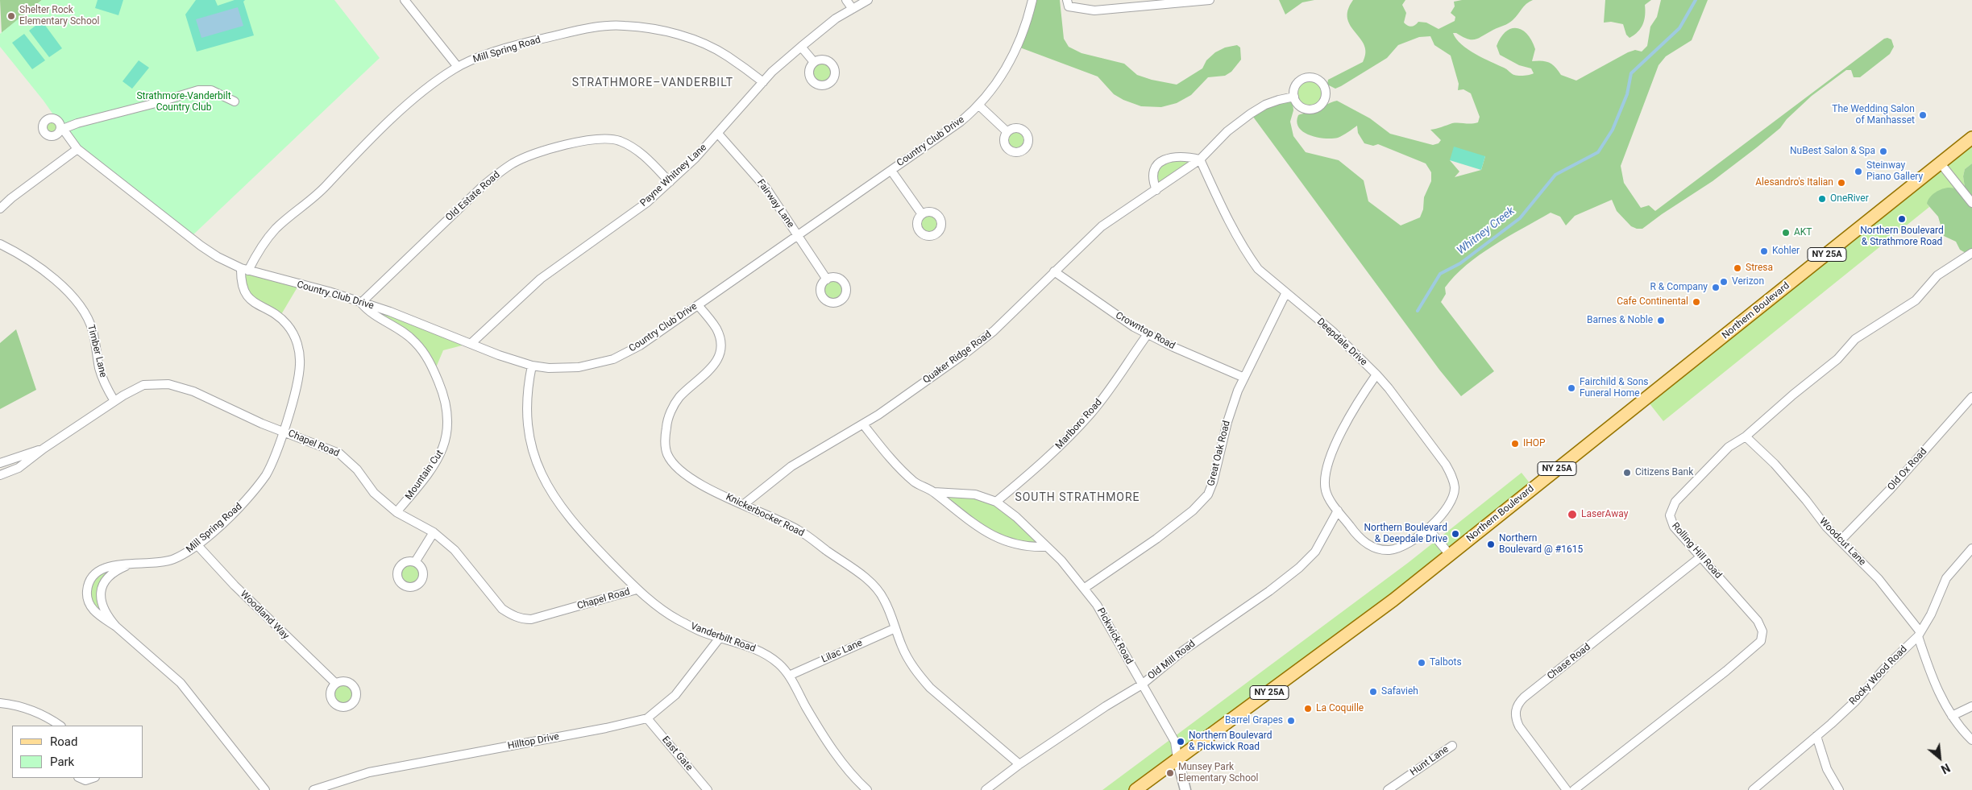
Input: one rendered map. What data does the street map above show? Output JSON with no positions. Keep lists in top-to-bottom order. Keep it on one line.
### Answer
{"streets":{"main road":["NY 25A","Northern Boulevard"],"street":["Mill Spring Road","Country Club Drive","Payne Whitney Lane","Old Estate Road","Fairway Lane","Crowntop Road","Deepdale Drive","Timber Lane","Quaker Ridge Road","Marlboro Road","Chapel Road","Great Oak Road","Old Ox Road","Mountain Cut","Knickerbocker Road","Woodcut Lane","Rolling Hill Road","Woodland Way","Pickwick Road","Vanderbilt Road","Lilac Lane","Old Mill Road","Chase Road","Rocky Wood Road","Hilltop Drive","East Gate","Hunt Lane"]},"crossings":[["Mill Spring Road","Country Club Drive"],["Mill Spring Road","Payne Whitney Lane"],["Mill Spring Road","Chapel Road"],["Mill Spring Road","Woodland Way"],["Country Club Drive","Payne Whitney Lane"],["Country Club Drive","Old Estate Road"],["Country Club Drive","Fairway Lane"],["Country Club Drive","Mountain Cut"],["Country Club Drive","Knickerbocker Road"],["Country Club Drive","Vanderbilt Road"],["Payne Whitney Lane","Old Estate Road"],["Payne Whitney Lane","Fairway Lane"],["Old Estate Road","Mountain Cut"],["Northern Boulevard","Pickwick Road"],["Crowntop Road","Quaker Ridge Road"],["Crowntop Road","Marlboro Road"],["Crowntop Road","Great Oak Road"],["Deepdale Drive","Quaker Ridge Road"],["Deepdale Drive","Great Oak Road"],["Deepdale Drive","Old Mill Road"],["Timber Lane","Chapel Road"],["Quaker Ridge Road","Knickerbocker Road"],["Quaker Ridge Road","Pickwick Road"],["Marlboro Road","Pickwick Road"],["Chapel Road","Mountain Cut"],["Chapel Road","Vanderbilt Road"],["Great Oak Road","Pickwick Road"],["Old Ox Road","Woodcut Lane"],["Knickerbocker Road","Lilac Lane"],["Knickerbocker Road","Old Mill Road"],["Woodcut Lane","Rolling Hill Road"],["Woodcut Lane","Rocky Wood Road"],["Rolling Hill Road","Chase Road"],["Pickwick Road","Old Mill Road"],["Vanderbilt Road","Lilac Lane"],["Vanderbilt Road","Hilltop Drive"],["Hilltop Drive","East Gate"]],"districts":["STRATHMORE–VANDERBILT","SOUTH STRATHMORE"],"water":["Whitney Creek"],"parks":["Strathmore-Vanderbilt Country Club"],"places":["Shelter Rock Elementary School","The Wedding Salon of Manhasset","NuBest Salon & Spa","Steinway Piano Gallery","Alesandro's Italian","OneRiver","Northern Boulevard & Strathmore Road","AKT","Kohler","Stresa","Verizon","R & Company","Cafe Continental","Barnes & Noble","Fairchild & Sons Funeral Home","IHOP","Citizens Bank","LaserAway","Northern Boulevard & Deepdale Drive","Northern Boulevard @ #1615","Talbots","Safavieh","La Coquille","Barrel Grapes","Northern Boulevard & Pickwick Road","Munsey Park Elementary School"],"legend":["Road","Park"],"north":"bottom right"}
